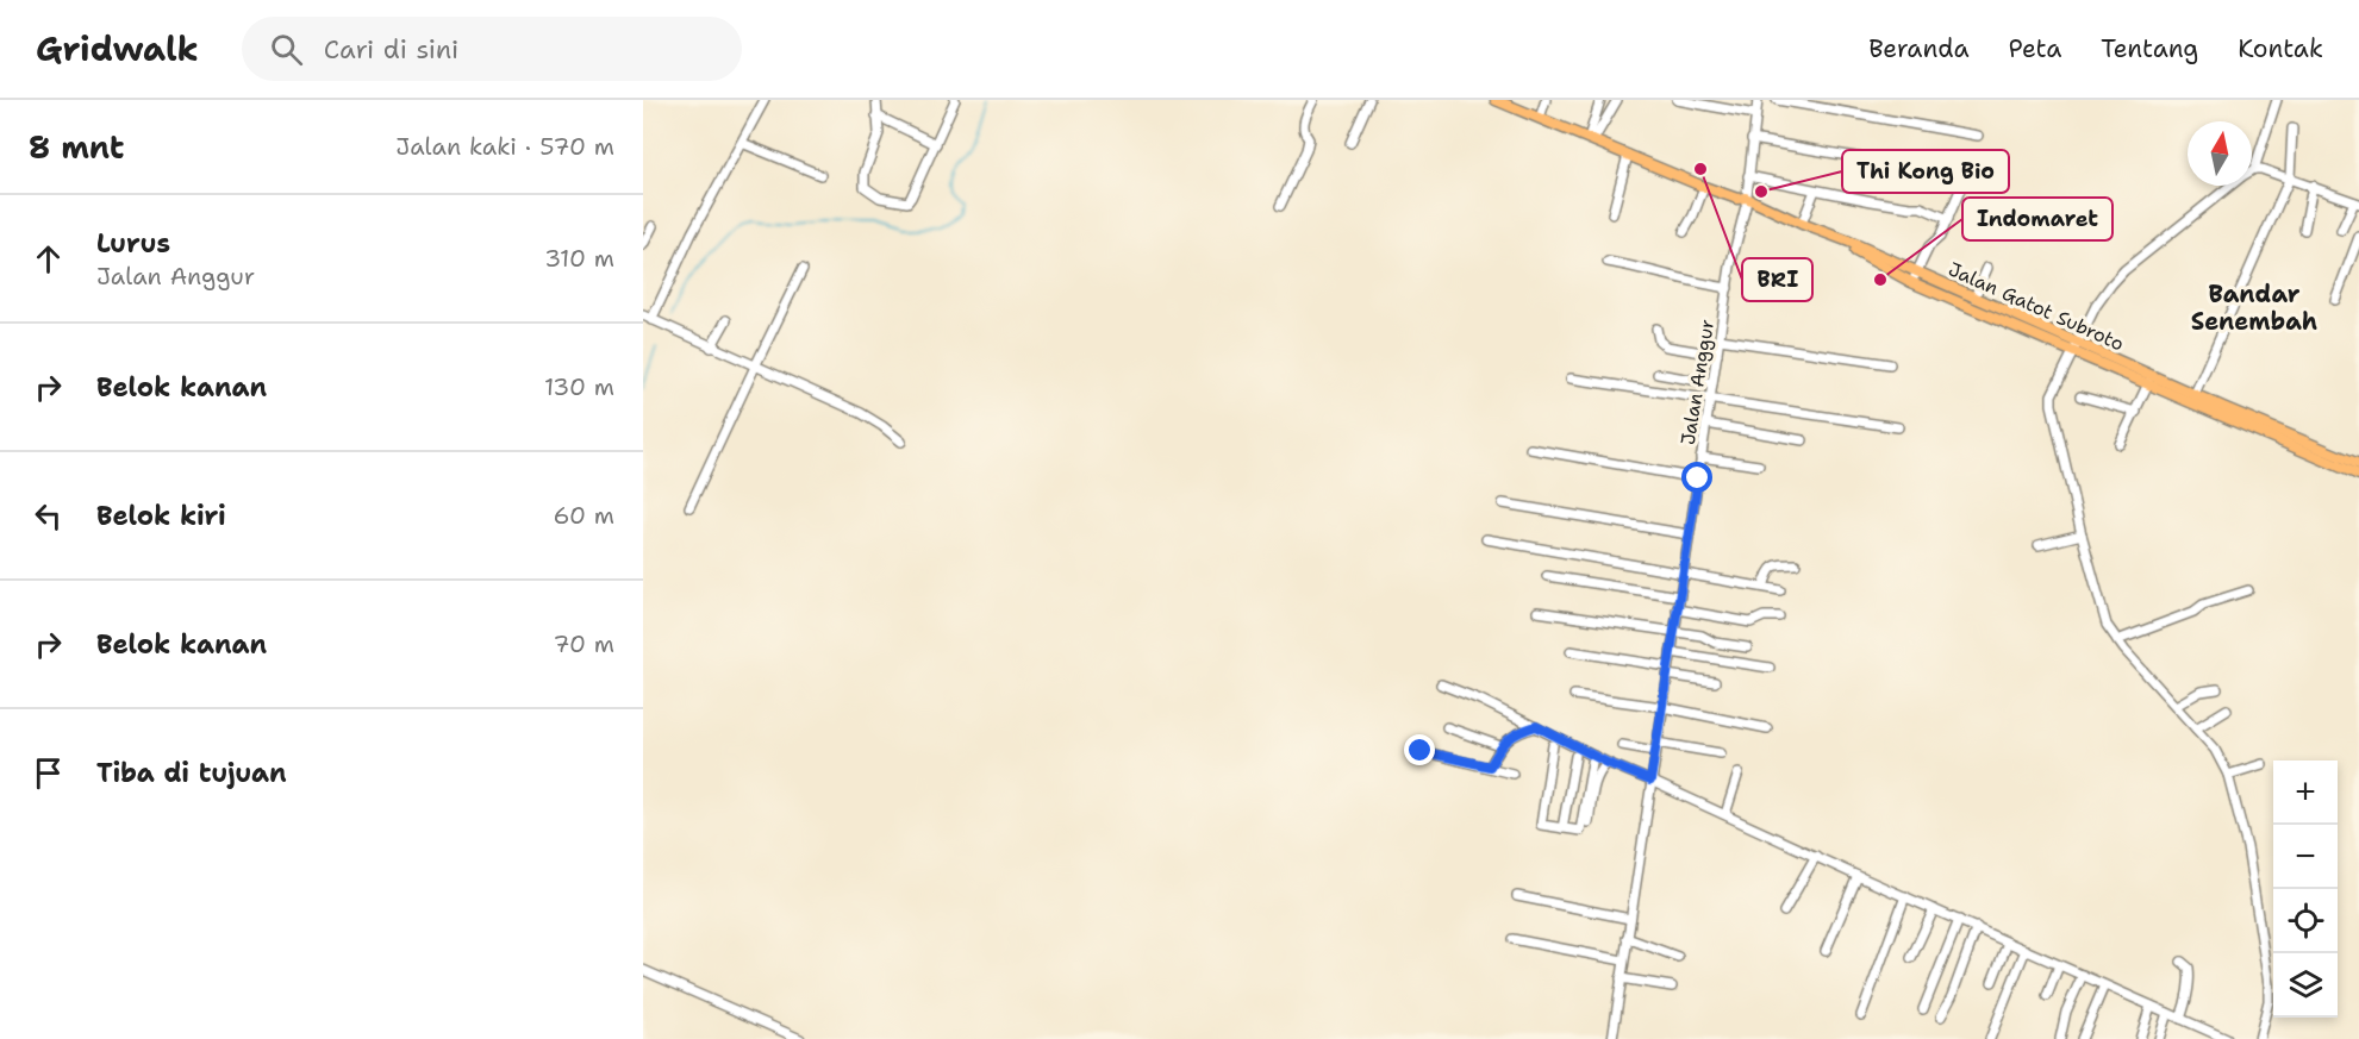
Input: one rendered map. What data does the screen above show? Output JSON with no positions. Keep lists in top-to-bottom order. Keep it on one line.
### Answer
{"streets":{"main road":["Jalan Gatot Subroto"],"street":["Jalan Anggur"]},"crossings":[["Jalan Gatot Subroto","Jalan Anggur"]],"districts":["Bandar Senembah"],"places":["BRI","Thi Kong Bio","Indomaret"],"north":"top","page":{"header":"Gridwalk","search":"Cari di sini","nav":["Beranda","Peta","Tentang","Kontak"],"heading":["8 mnt","Jalan kaki · 570 m"],"list":[["Lurus","Jalan Anggur","310 m"],["Belok kanan","130 m"],["Belok kiri","60 m"],["Belok kanan","70 m"],"Tiba di tujuan"],"map_buttons":["+","−"]}}
